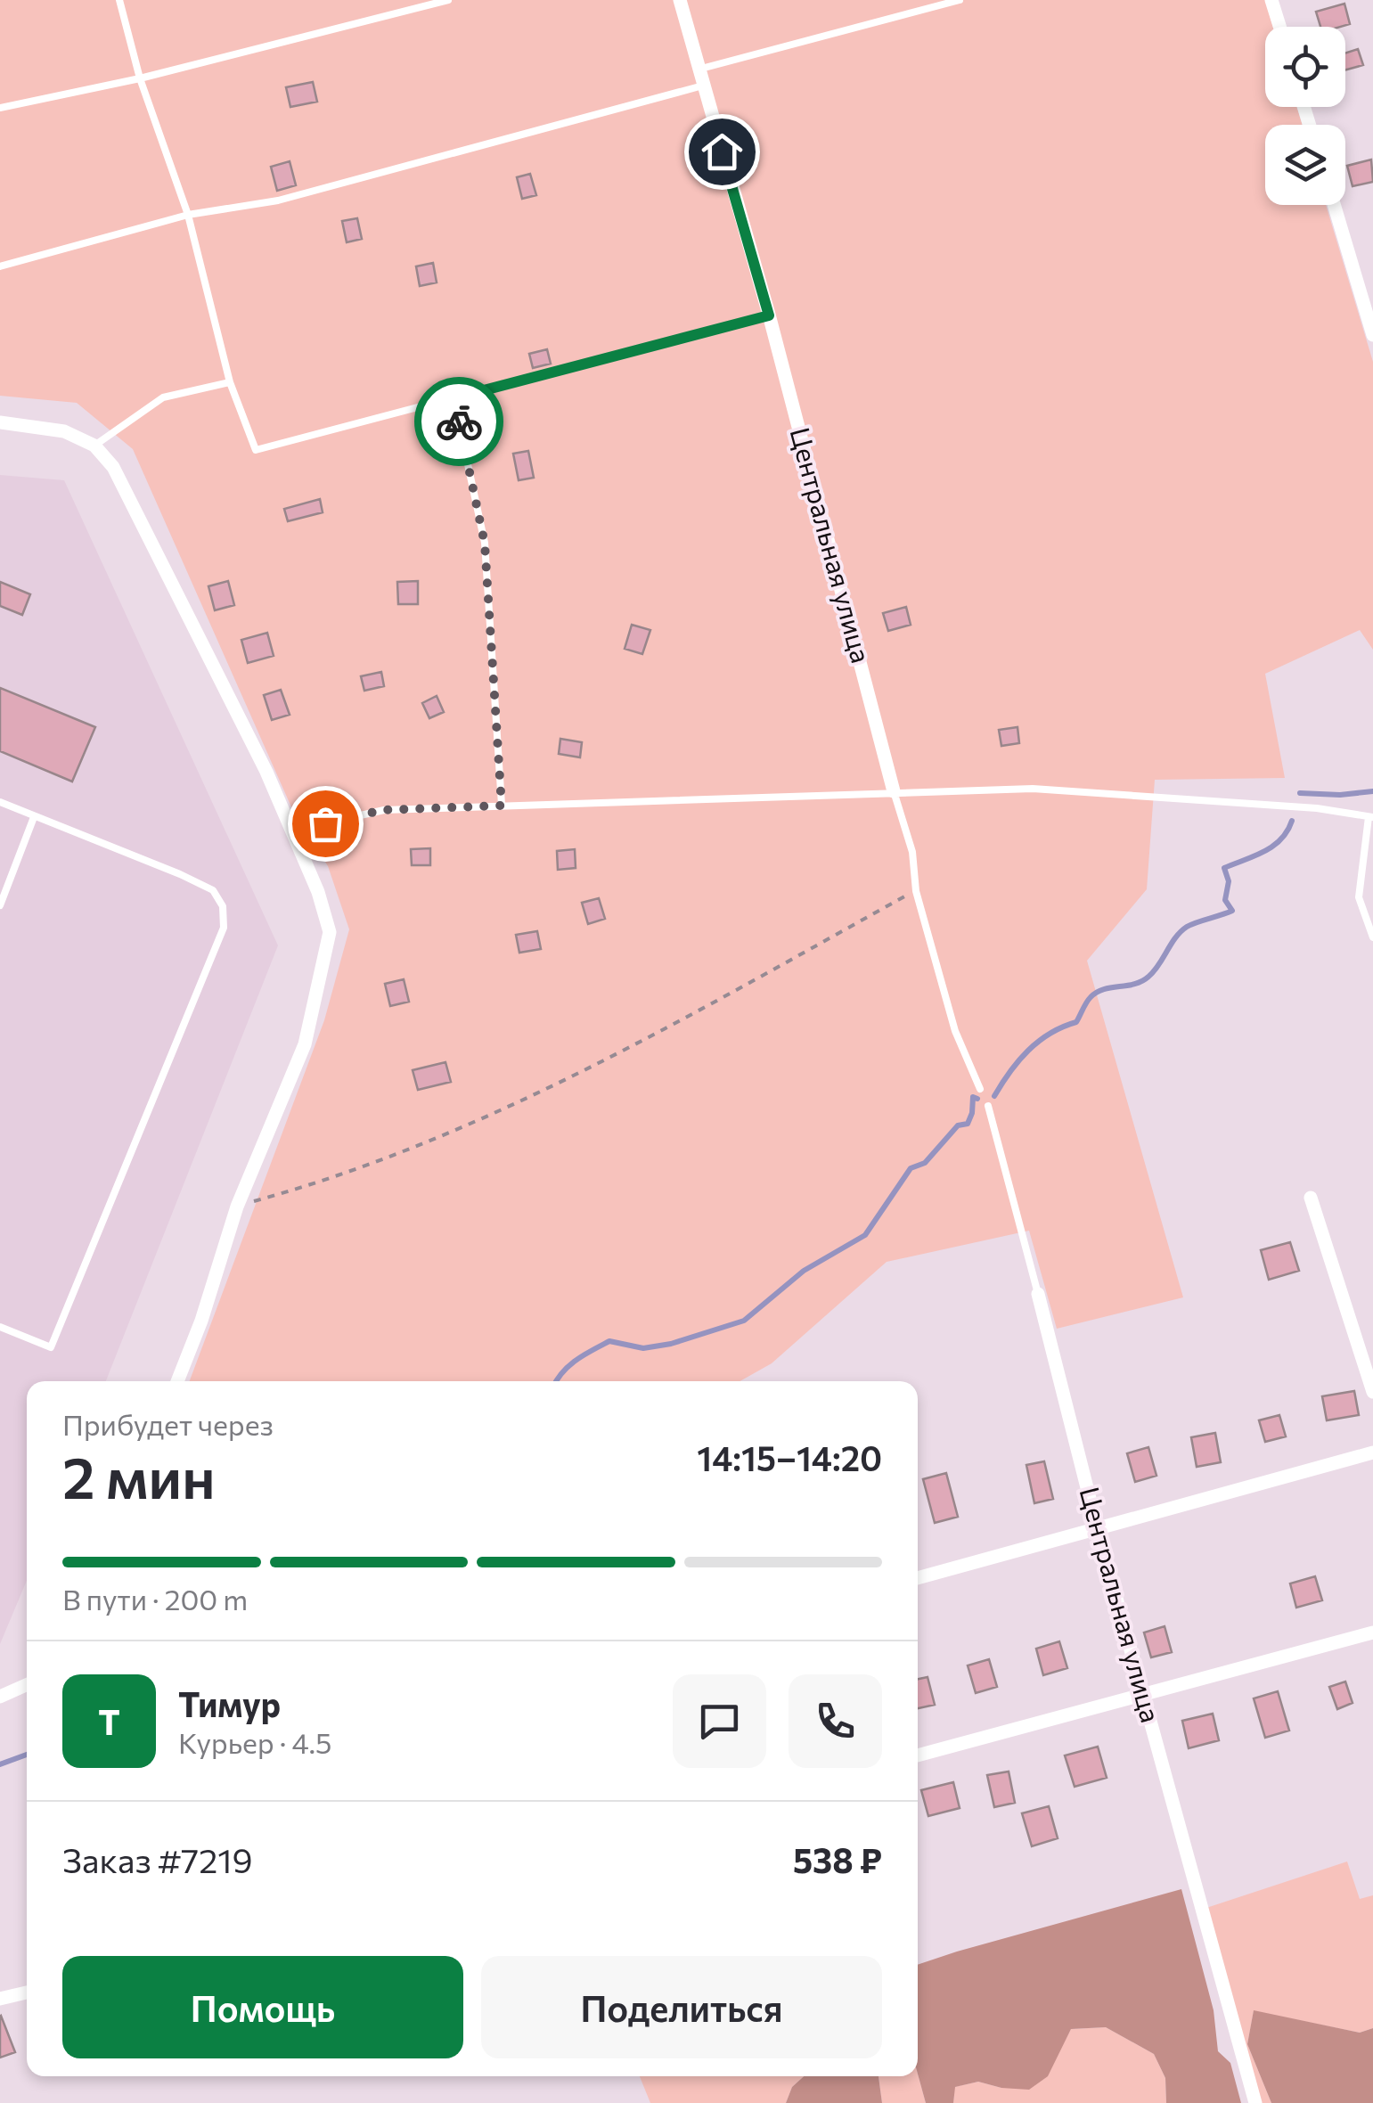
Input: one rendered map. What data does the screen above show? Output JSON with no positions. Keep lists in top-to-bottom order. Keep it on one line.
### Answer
{"streets":{"street":["Центральная улица"]},"page":{"heading":["2 мин","Прибудет через","14:15–14:20"],"panel":["Тимур","Курьер · 4.5","Заказ #7219","538 ₽"],"bar":"В пути · 200 m","round":"Т","buttons":["Помощь","Поделиться"]}}
